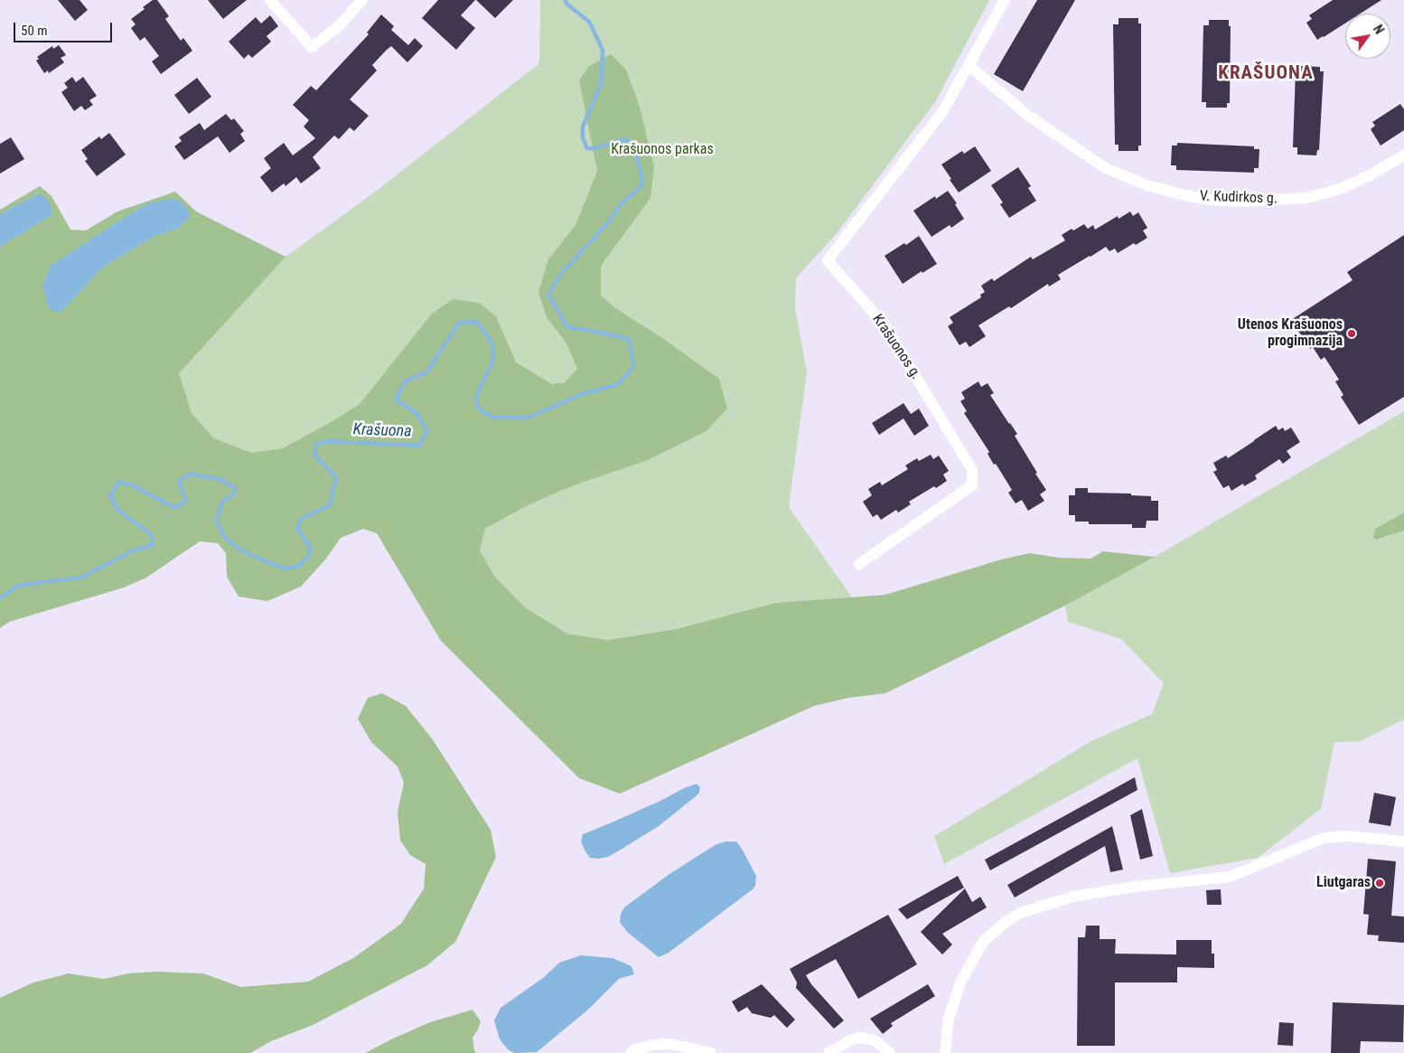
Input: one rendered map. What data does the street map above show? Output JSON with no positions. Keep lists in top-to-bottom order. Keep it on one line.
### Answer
{"streets":{"street":["V. Kudirkos g.","Krašuonos g."]},"crossings":[["V. Kudirkos g.","Krašuonos g."]],"districts":["KRAŠUONA"],"water":["Krašuona"],"parks":["Krašuonos parkas"],"places":["Utenos Krašuonos progimnazija","Liutgaras"],"scale_bar":"50 m","north":"top right"}
